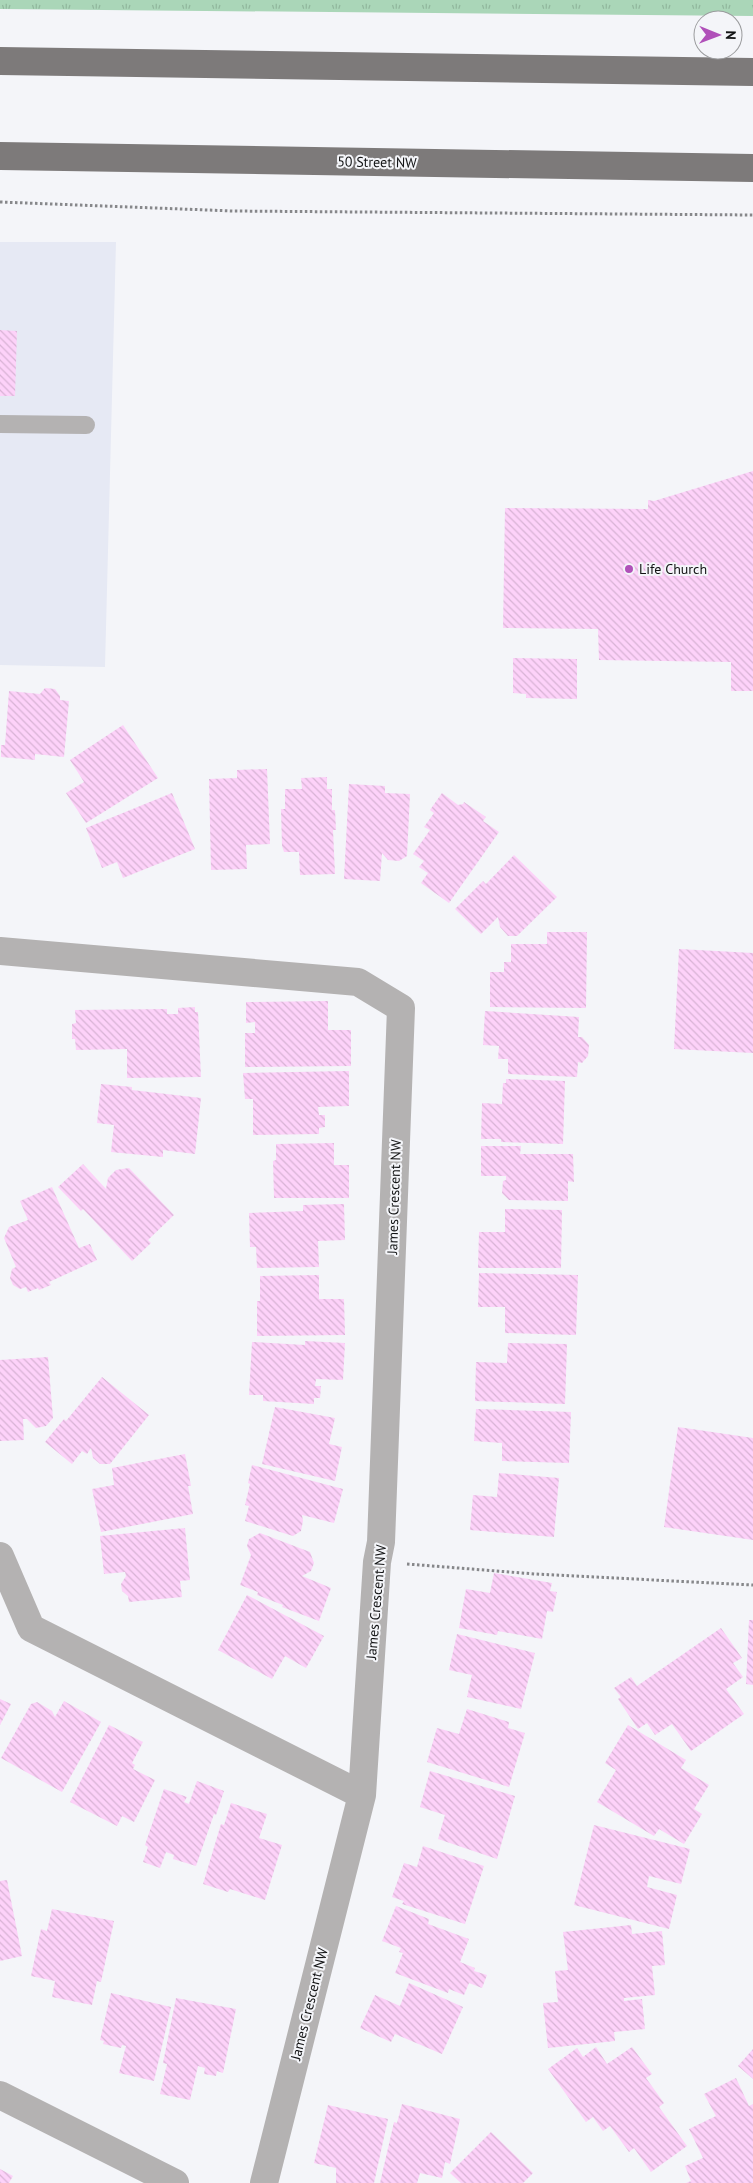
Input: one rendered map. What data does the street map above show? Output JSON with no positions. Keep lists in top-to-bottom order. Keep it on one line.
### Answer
{"streets":{"main road":["50 Street NW"],"street":["James Crescent NW"]},"places":["Life Church"],"north":"right"}
